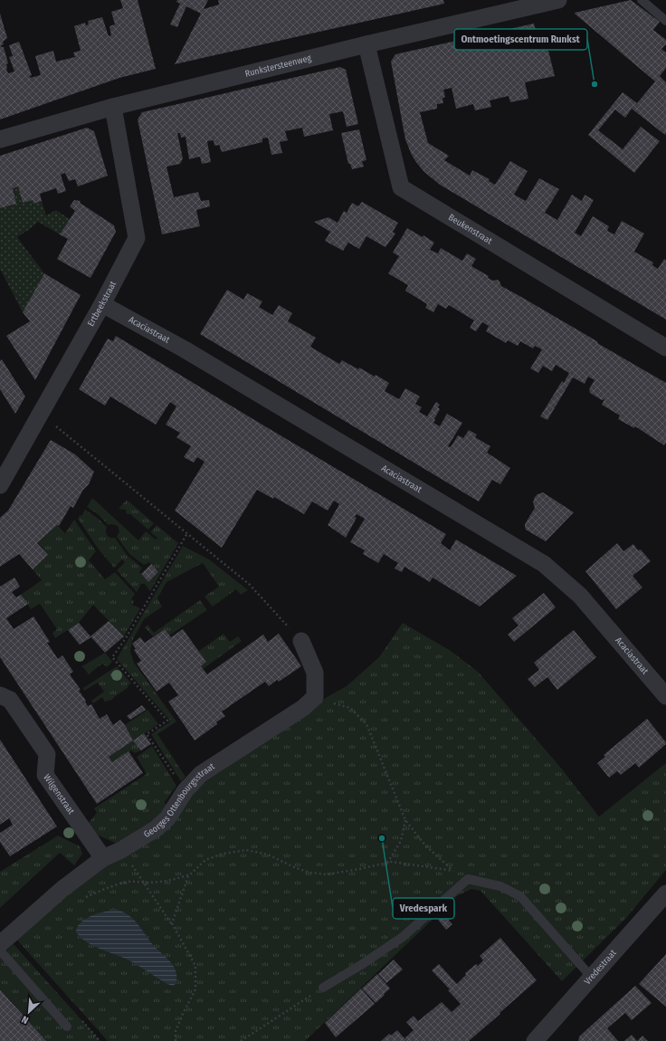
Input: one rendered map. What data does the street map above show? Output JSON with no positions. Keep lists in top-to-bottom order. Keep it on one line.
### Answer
{"streets":{"street":["Runkstersteenweg","Beukenstraat","Ertbeekstraat","Acaciastraat","Wilgenstraat","Georges Ottenbourgsstraat","Vredestraat"]},"crossings":[["Runkstersteenweg","Beukenstraat"],["Runkstersteenweg","Ertbeekstraat"],["Ertbeekstraat","Acaciastraat"],["Wilgenstraat","Georges Ottenbourgsstraat"]],"places":["Ontmoetingscentrum Runkst","Vredespark"],"north":"bottom left"}
